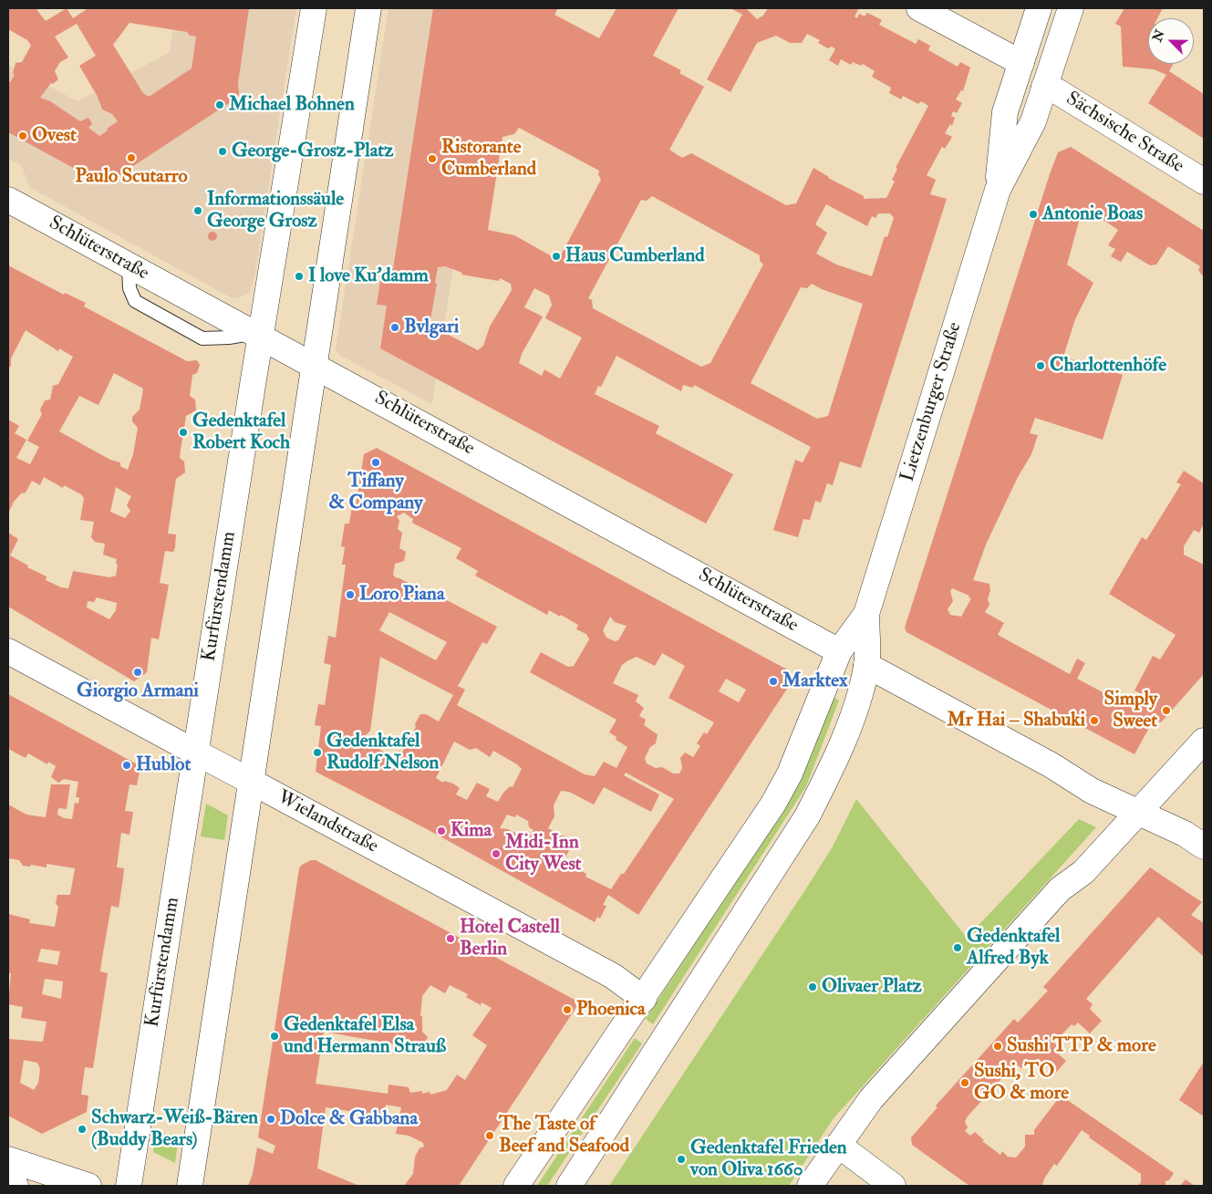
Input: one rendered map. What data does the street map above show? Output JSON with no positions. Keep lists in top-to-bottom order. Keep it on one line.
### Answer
{"streets":{"main road":["Sächsische Straße","Schlüterstraße","Lietzenburger Straße","Kurfürstendamm","Wielandstraße"]},"crossings":[["Sächsische Straße","Lietzenburger Straße"],["Schlüterstraße","Lietzenburger Straße"],["Schlüterstraße","Kurfürstendamm"],["Kurfürstendamm","Wielandstraße"]],"places":["Michael Bohnen","Ovest","George-Grosz-Platz","Paulo Scutarro","Ristorante Cumberland","Informationssäule George Grosz","Antonie Boas","Haus Cumberland","I love Ku'damm","Bvlgari","Charlottenhöfe","Gedenktafel Robert Koch","Tiffany & Company","Loro Piana","Giorgio Armani","Marktex","Simply Sweet","Mr Hai – Shabuki","Gedenktafel Rudolf Nelson","Hublot","Kima","Midi-Inn City West","Hotel Castell Berlin","Gedenktafel Alfred Byk","Olivaer Platz","Phoenica","Gedenktafel Elsa und Hermann Strauß","Sushi TTP & more","Sushi, TO GO & more","Dolce & Gabbana","Schwarz-Weiß-Bären (Buddy Bears)","The Taste of Beef and Seafood","Gedenktafel Frieden von Oliva 1660"],"north":"top left"}
